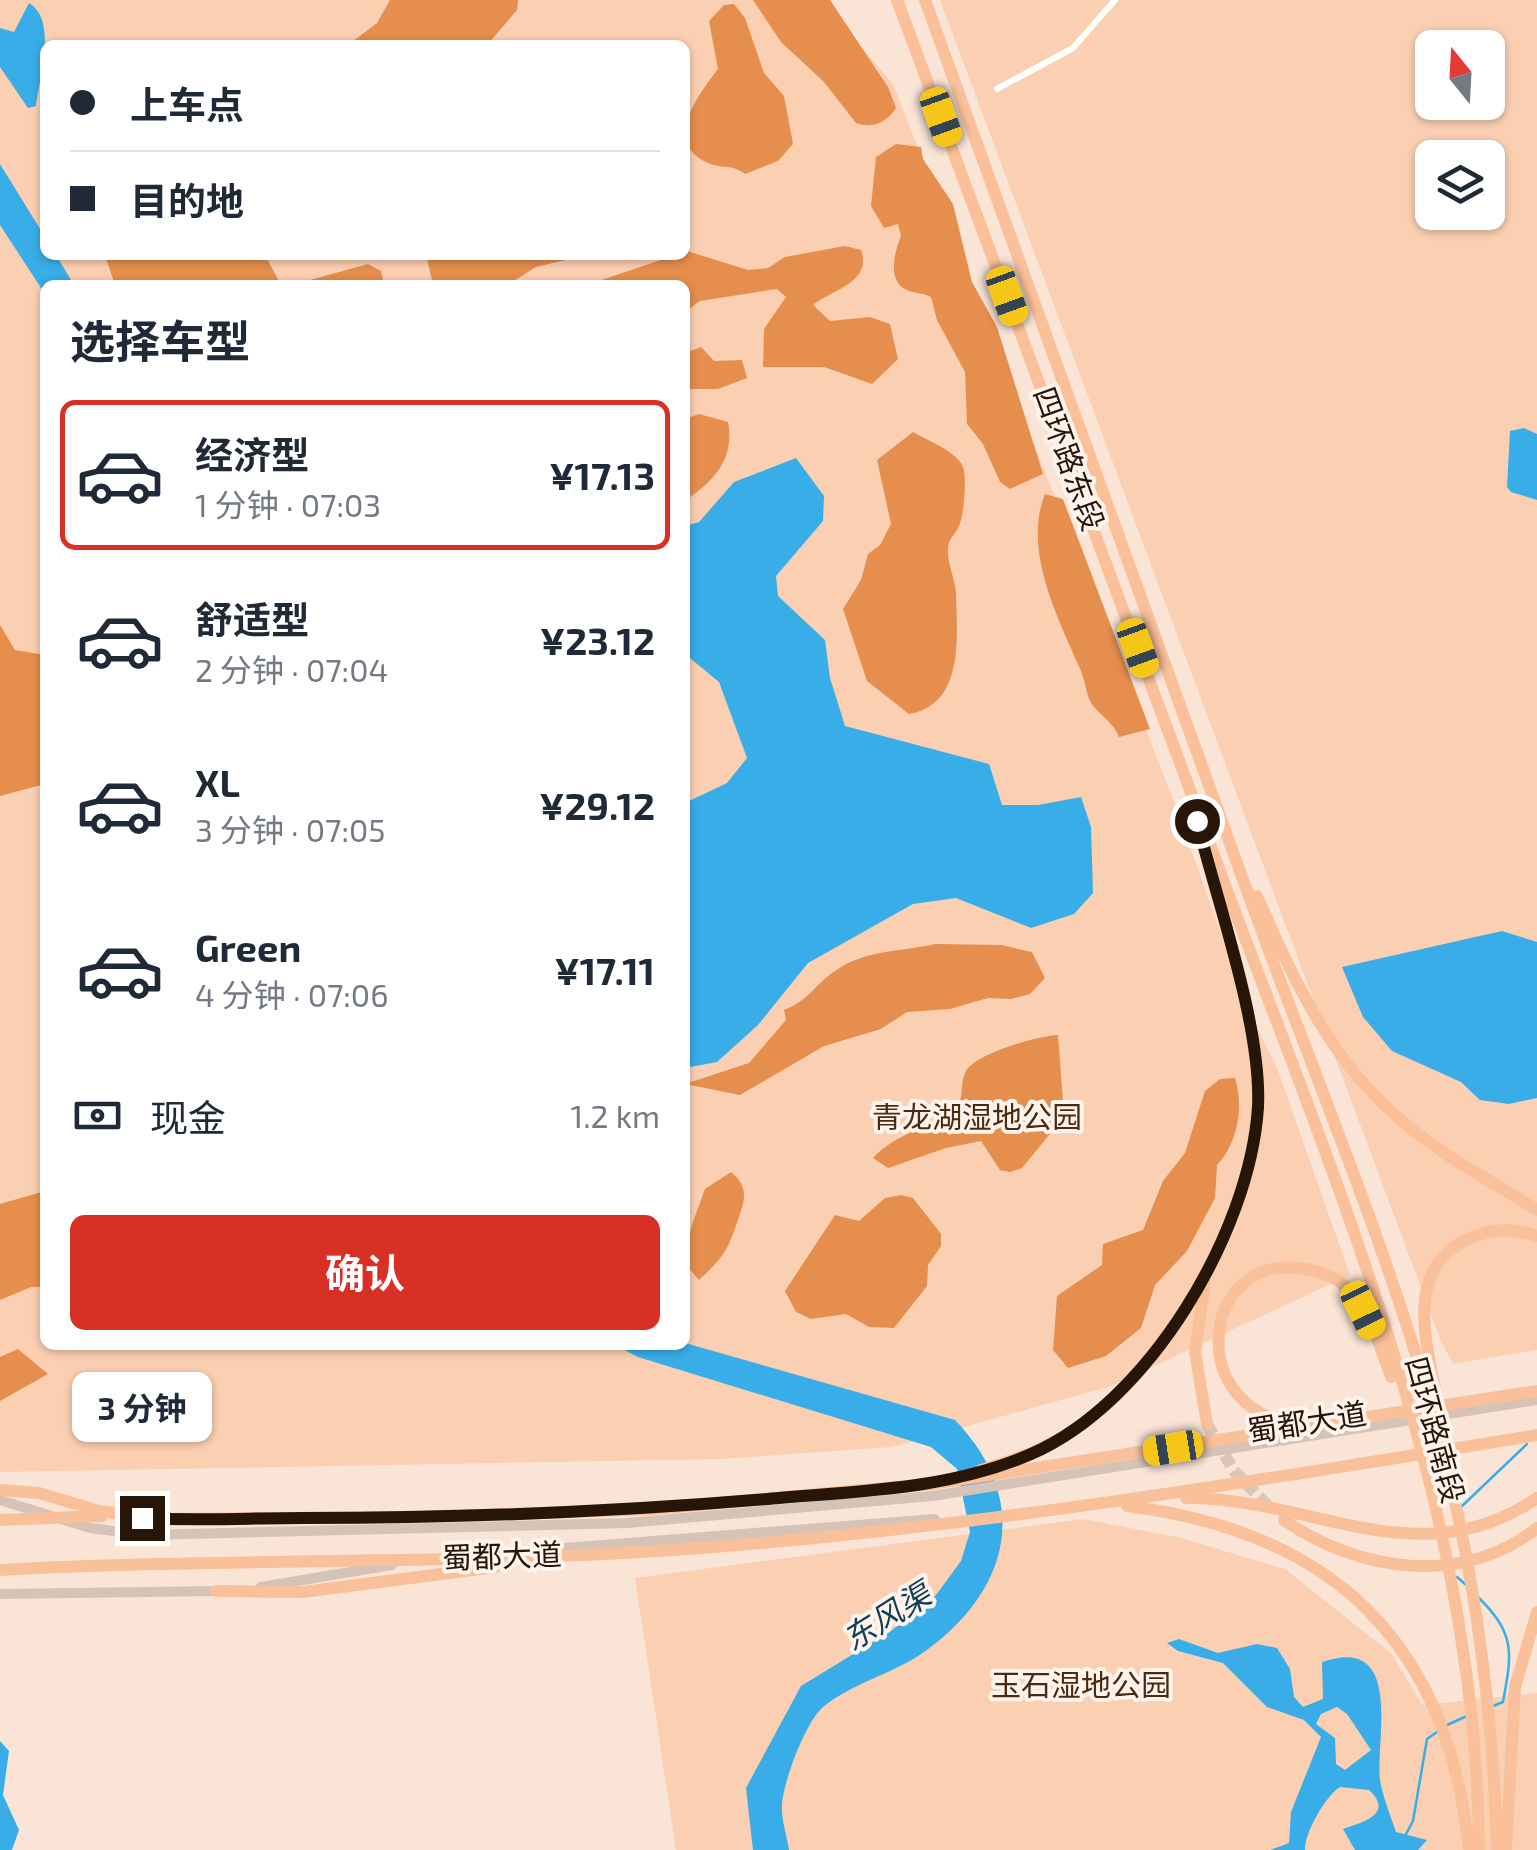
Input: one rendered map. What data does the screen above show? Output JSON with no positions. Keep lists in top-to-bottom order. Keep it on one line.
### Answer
{"streets":{"highway":["四环路东段","蜀都大道","四环路南段"]},"crossings":[["四环路东段","四环路南段"]],"water":["东风渠"],"parks":["青龙湖湿地公园","玉石湿地公园"],"north":"top","page":{"banner":["上车点","目的地"],"heading":"选择车型","list":[{"name":"经济型","note":"1 分钟 · 07:03","value":"¥17.13"},{"name":"舒适型","note":"2 分钟 · 07:04","value":"¥23.12"},{"name":"XL","note":"3 分钟 · 07:05","value":"¥29.12"},{"name":"Green","note":"4 分钟 · 07:06","value":"¥17.11"}],"pay":["现金","1.2 km"],"buttons":"确认","bubble":"3 分钟"}}
